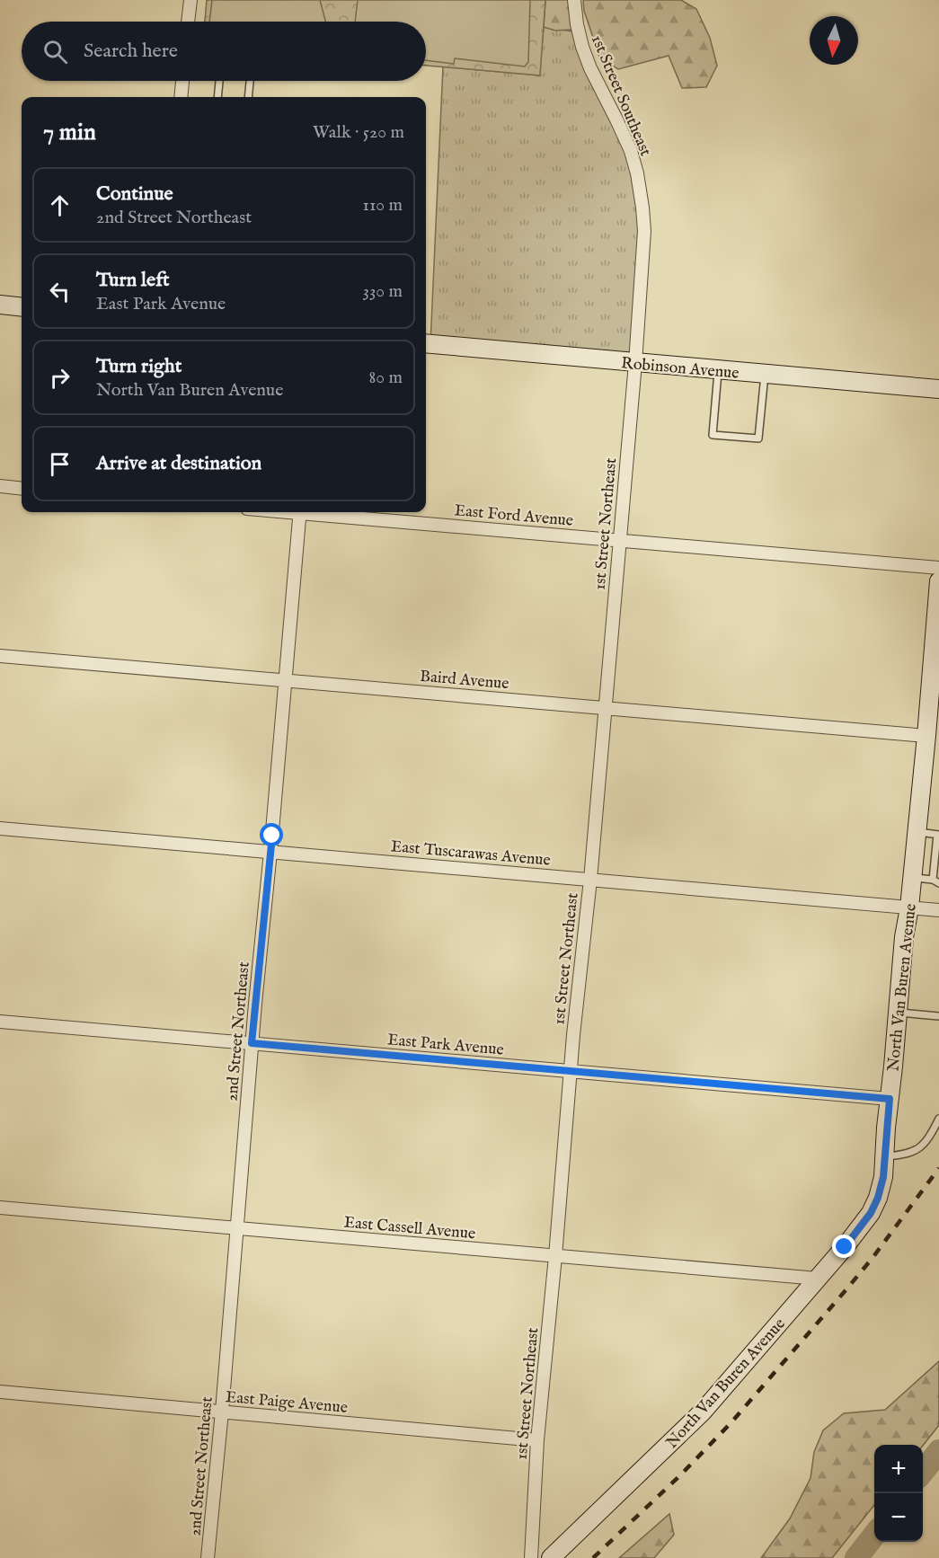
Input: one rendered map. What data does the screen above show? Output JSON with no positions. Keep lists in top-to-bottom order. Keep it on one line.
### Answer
{"streets":{"street":["1st Street Southeast","Robinson Avenue","East Ford Avenue","1st Street Northeast","Baird Avenue","East Tuscarawas Avenue","North Van Buren Avenue","2nd Street Northeast","East Park Avenue","East Cassell Avenue","East Paige Avenue"]},"crossings":[["1st Street Southeast","Robinson Avenue"],["1st Street Southeast","1st Street Northeast"],["Robinson Avenue","1st Street Northeast"],["East Ford Avenue","1st Street Northeast"],["1st Street Northeast","Baird Avenue"],["1st Street Northeast","East Tuscarawas Avenue"],["1st Street Northeast","East Park Avenue"],["1st Street Northeast","East Cassell Avenue"],["1st Street Northeast","East Paige Avenue"],["Baird Avenue","North Van Buren Avenue"],["Baird Avenue","2nd Street Northeast"],["East Tuscarawas Avenue","North Van Buren Avenue"],["East Tuscarawas Avenue","2nd Street Northeast"],["North Van Buren Avenue","East Park Avenue"],["North Van Buren Avenue","East Cassell Avenue"],["2nd Street Northeast","East Park Avenue"],["2nd Street Northeast","East Cassell Avenue"],["2nd Street Northeast","East Paige Avenue"]],"north":"bottom","page":{"search":"Search here","heading":["7 min","Walk · 520 m"],"list":[["Continue","2nd Street Northeast","110 m"],["Turn left","East Park Avenue","330 m"],["Turn right","North Van Buren Avenue","80 m"],"Arrive at destination"],"map_buttons":["+","−"]}}
